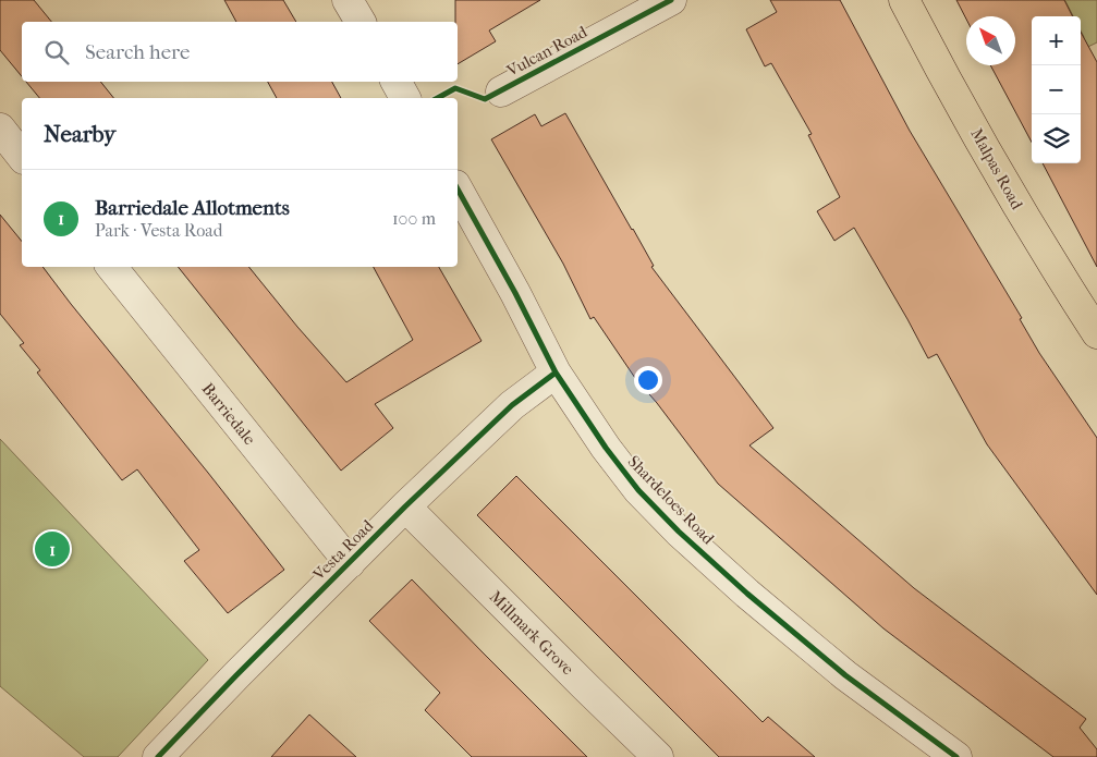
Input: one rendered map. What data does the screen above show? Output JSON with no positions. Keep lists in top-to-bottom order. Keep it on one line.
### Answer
{"streets":{"main road":["Malpas Road"],"street":["Vulcan Road","Barriedale","Shardeloes Road","Vesta Road","Millmark Grove"]},"crossings":[["Barriedale","Vesta Road"],["Shardeloes Road","Vesta Road"],["Vesta Road","Millmark Grove"]],"north":"top left","page":{"map_buttons":["+","−"],"search":"Search here","heading":"Nearby","list":[{"mark":"1","name":"Barriedale Allotments","note":"Park · Vesta Road","value":"100 m"}],"pins":"1"}}
